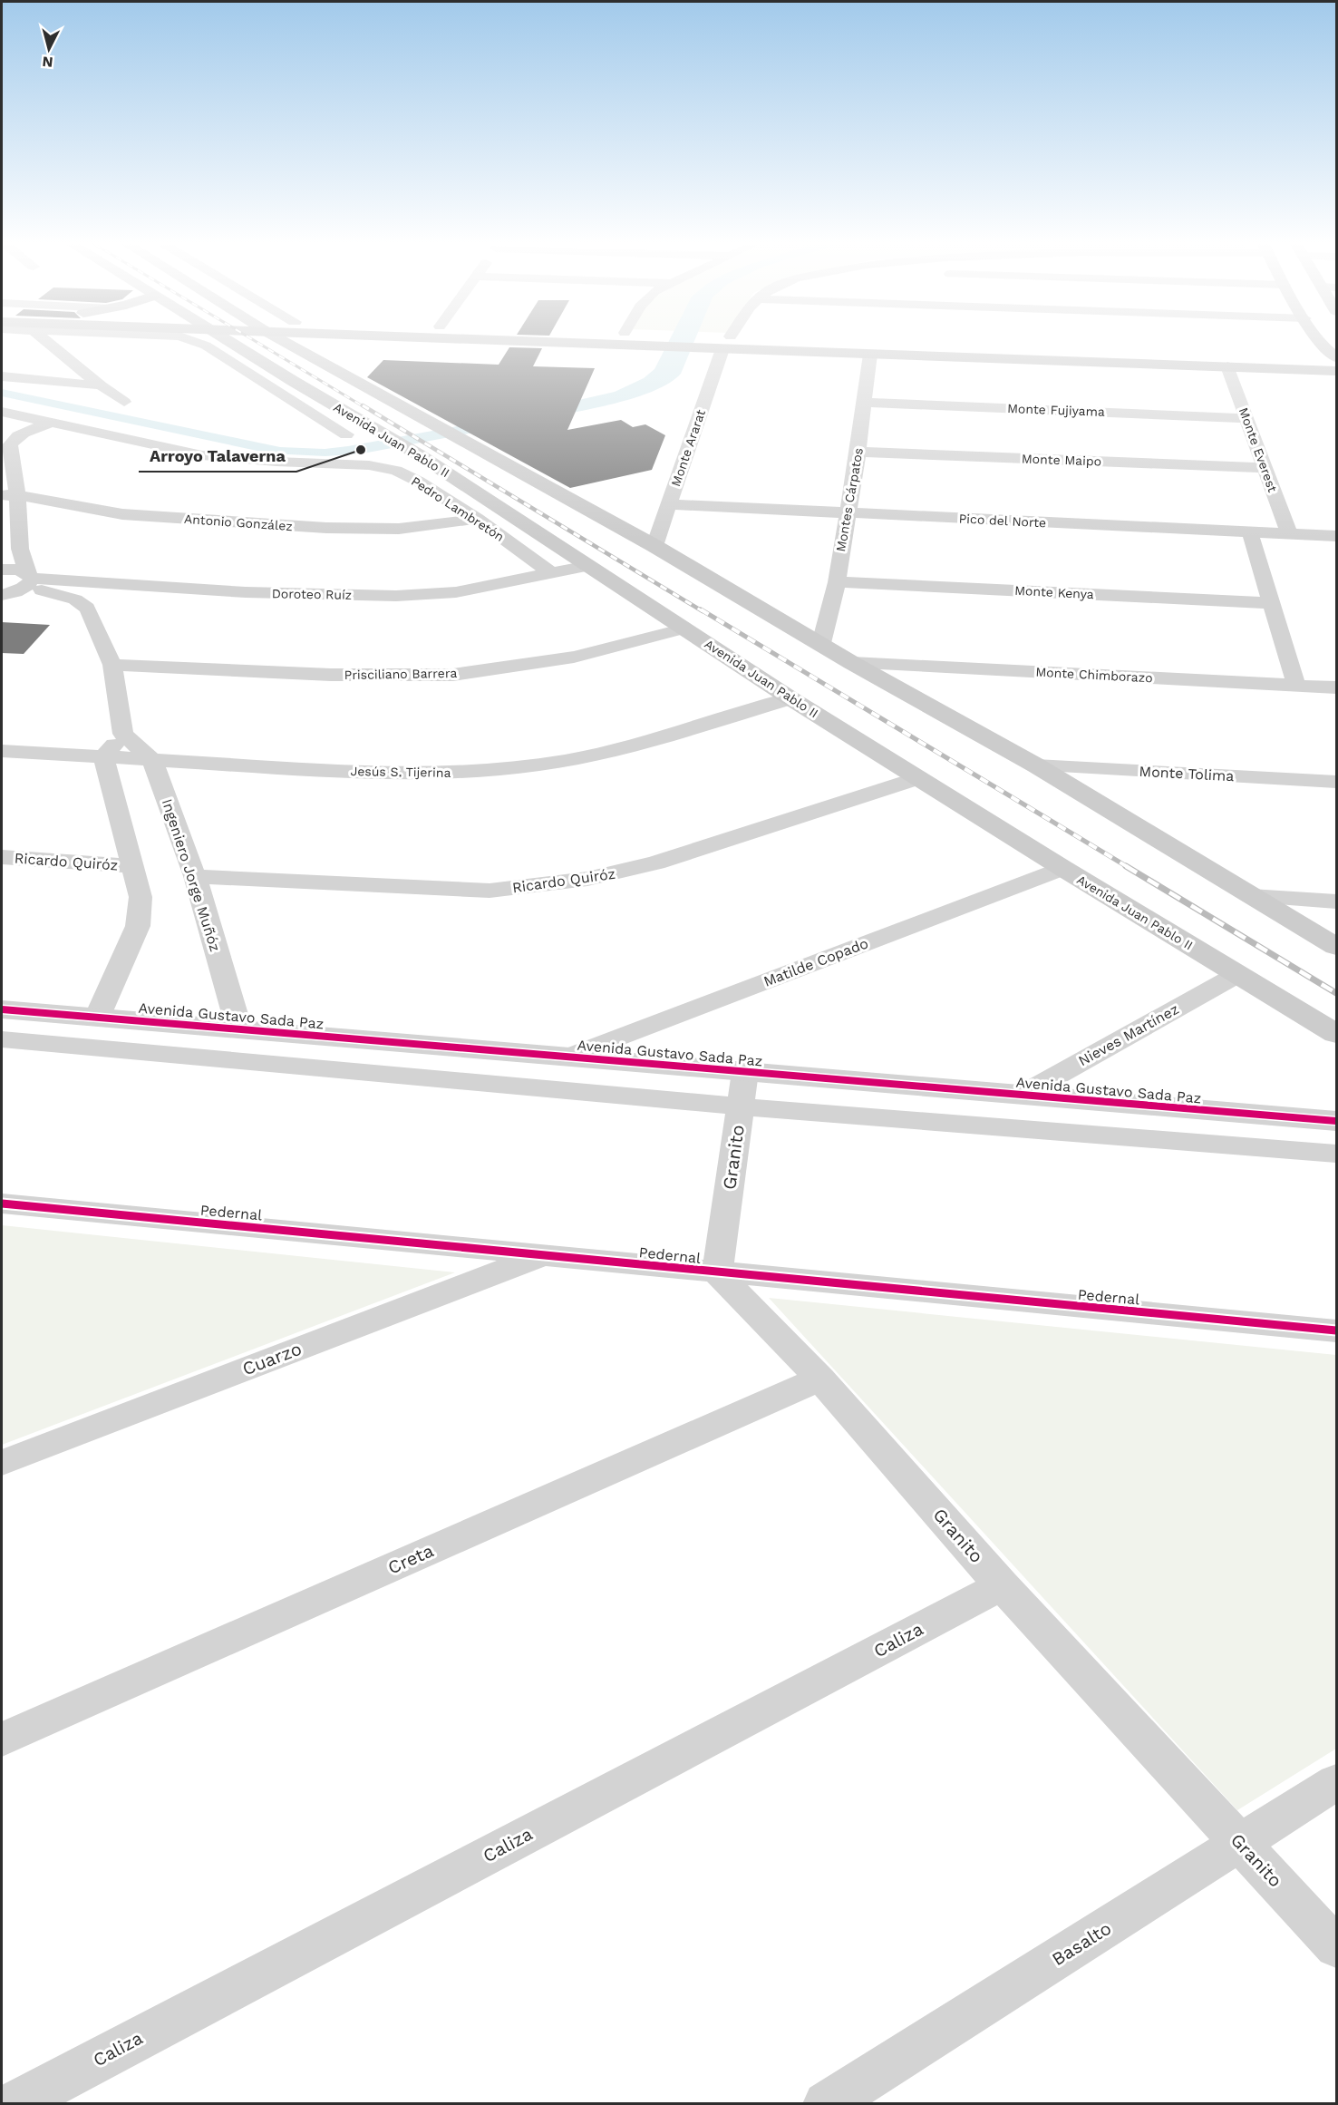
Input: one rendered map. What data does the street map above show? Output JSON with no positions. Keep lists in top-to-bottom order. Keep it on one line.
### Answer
{"streets":{"main road":["Avenida Juan Pablo II"],"street":["Monte Fujiyama","Monte Ararat","Monte Everest","Monte Maipo","Montes Cárpatos","Pedro Lambretón","Pico del Norte","Antonio González","Monte Kenya","Doroteo Ruíz","Prisciliano Barrera","Monte Chimborazo","Jesús S. Tijerina","Monte Tolima","Ricardo Quiróz","Ingeniero Jorge Muñóz","Matilde Copado","Avenida Gustavo Sada Paz","Nieves Martínez","Granito","Pedernal","Cuarzo","Creta","Caliza","Basalto"]},"crossings":[["Monte Fujiyama","Monte Everest"],["Monte Fujiyama","Montes Cárpatos"],["Avenida Juan Pablo II","Doroteo Ruíz"],["Avenida Juan Pablo II","Prisciliano Barrera"],["Avenida Juan Pablo II","Jesús S. Tijerina"],["Avenida Juan Pablo II","Ricardo Quiróz"],["Avenida Juan Pablo II","Matilde Copado"],["Avenida Juan Pablo II","Nieves Martínez"],["Monte Ararat","Pico del Norte"],["Monte Everest","Monte Maipo"],["Monte Everest","Pico del Norte"],["Monte Maipo","Montes Cárpatos"],["Montes Cárpatos","Pico del Norte"],["Montes Cárpatos","Monte Kenya"],["Pedro Lambretón","Antonio González"],["Pedro Lambretón","Doroteo Ruíz"],["Jesús S. Tijerina","Ingeniero Jorge Muñóz"],["Ricardo Quiróz","Ingeniero Jorge Muñóz"],["Ingeniero Jorge Muñóz","Avenida Gustavo Sada Paz"],["Matilde Copado","Avenida Gustavo Sada Paz"],["Avenida Gustavo Sada Paz","Nieves Martínez"],["Avenida Gustavo Sada Paz","Granito"],["Granito","Pedernal"],["Granito","Creta"],["Granito","Caliza"],["Granito","Basalto"],["Pedernal","Cuarzo"]],"places":["Arroyo Talaverna"],"north":"bottom"}
